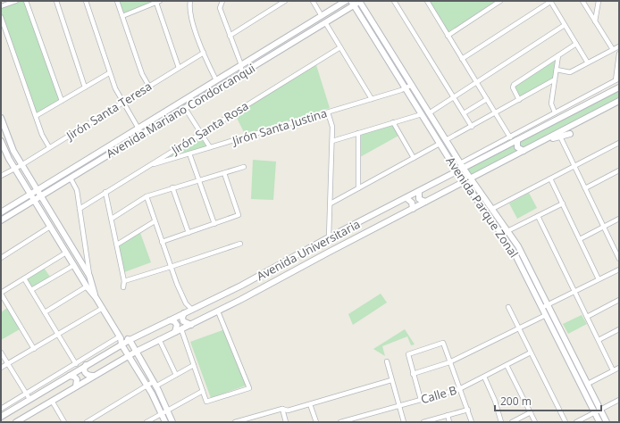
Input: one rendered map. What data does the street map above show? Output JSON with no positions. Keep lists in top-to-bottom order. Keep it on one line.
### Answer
{"streets":{"main road":["Avenida Mariano Condorcanqui","Avenida Parque Zonal","Avenida Universitaria"],"street":["Jirón Santa Teresa","Jirón Santa Justina","Jirón Santa Rosa","Calle B"]},"crossings":[["Avenida Mariano Condorcanqui","Avenida Parque Zonal"],["Jirón Santa Justina","Jirón Santa Rosa"],["Jirón Santa Justina","Avenida Parque Zonal"],["Avenida Parque Zonal","Avenida Universitaria"]],"scale_bar":"200 m"}
